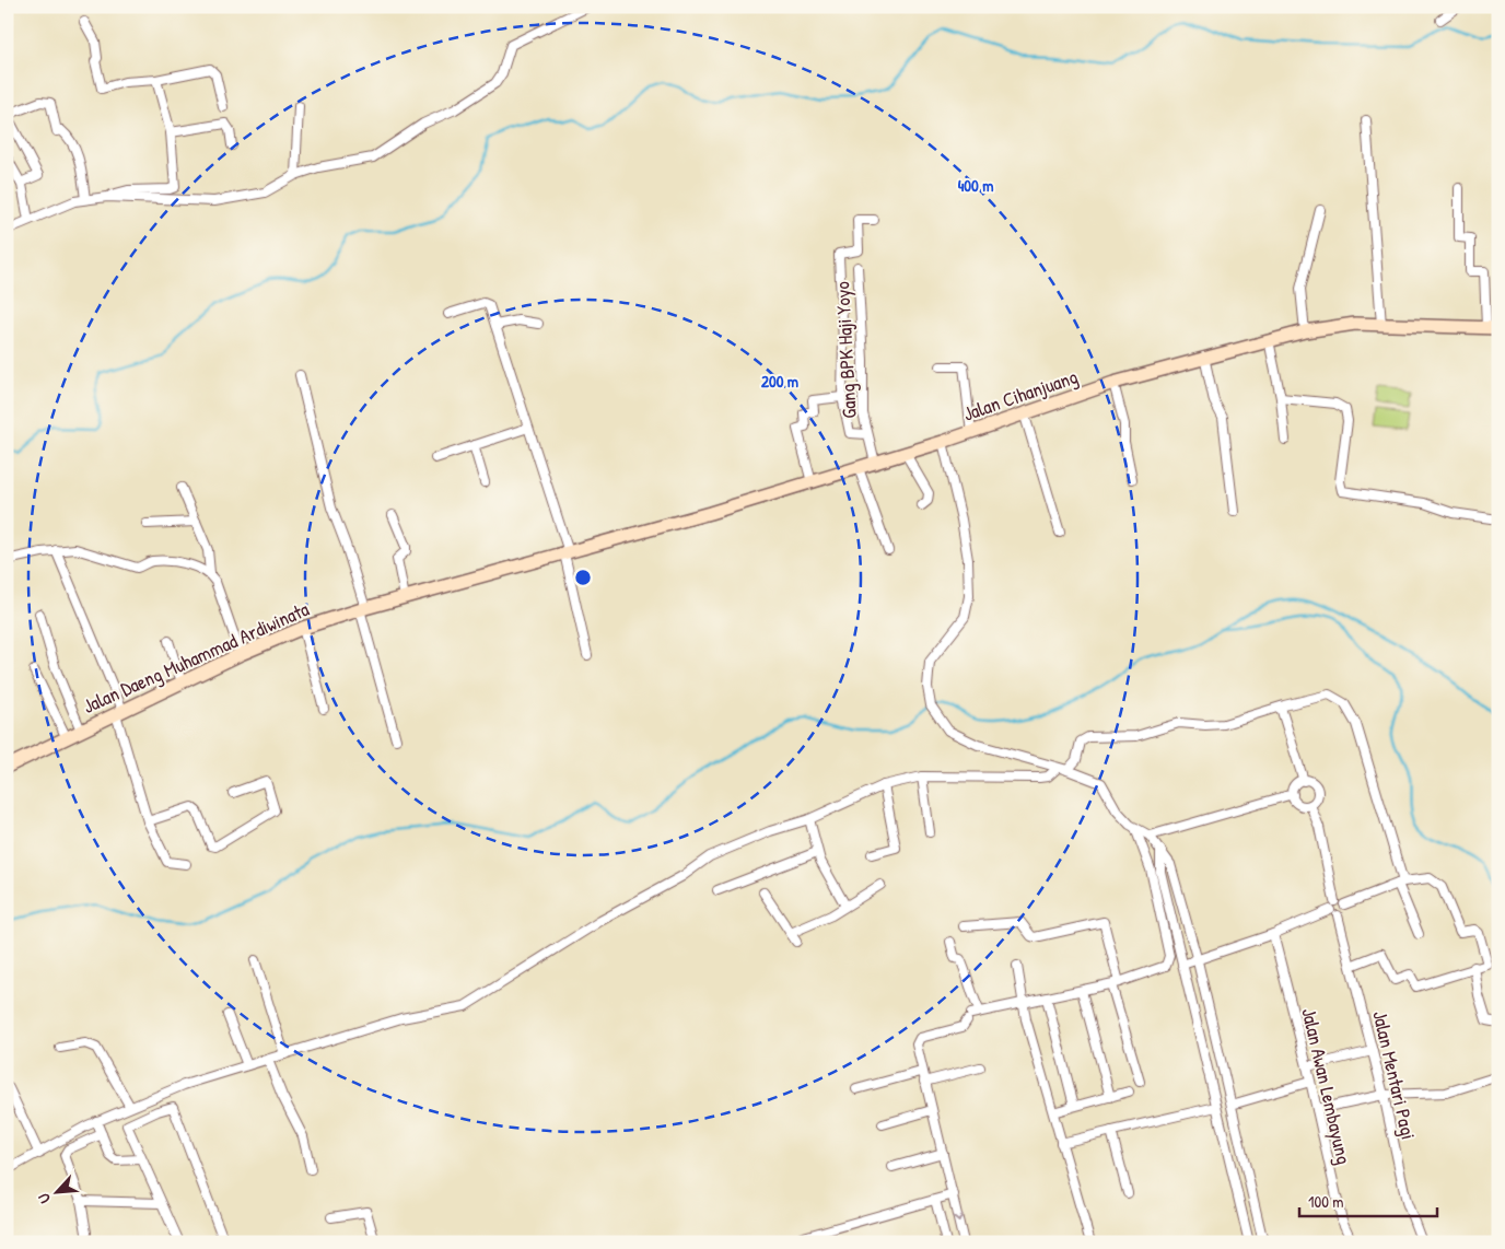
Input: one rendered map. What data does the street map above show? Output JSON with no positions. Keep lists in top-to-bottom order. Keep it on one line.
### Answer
{"streets":{"main road":["Jalan Cihanjuang","Jalan Daeng Muhammad Ardiwinata"],"street":["Gang BPK Haji Yoyo","Jalan Mentari Pagi","Jalan Awan Lembayung"]},"crossings":[["Gang BPK Haji Yoyo","Jalan Cihanjuang"],["Jalan Cihanjuang","Jalan Daeng Muhammad Ardiwinata"]],"scale_bar":"100 m","north":"bottom left","rings":["400 m","200 m"]}
